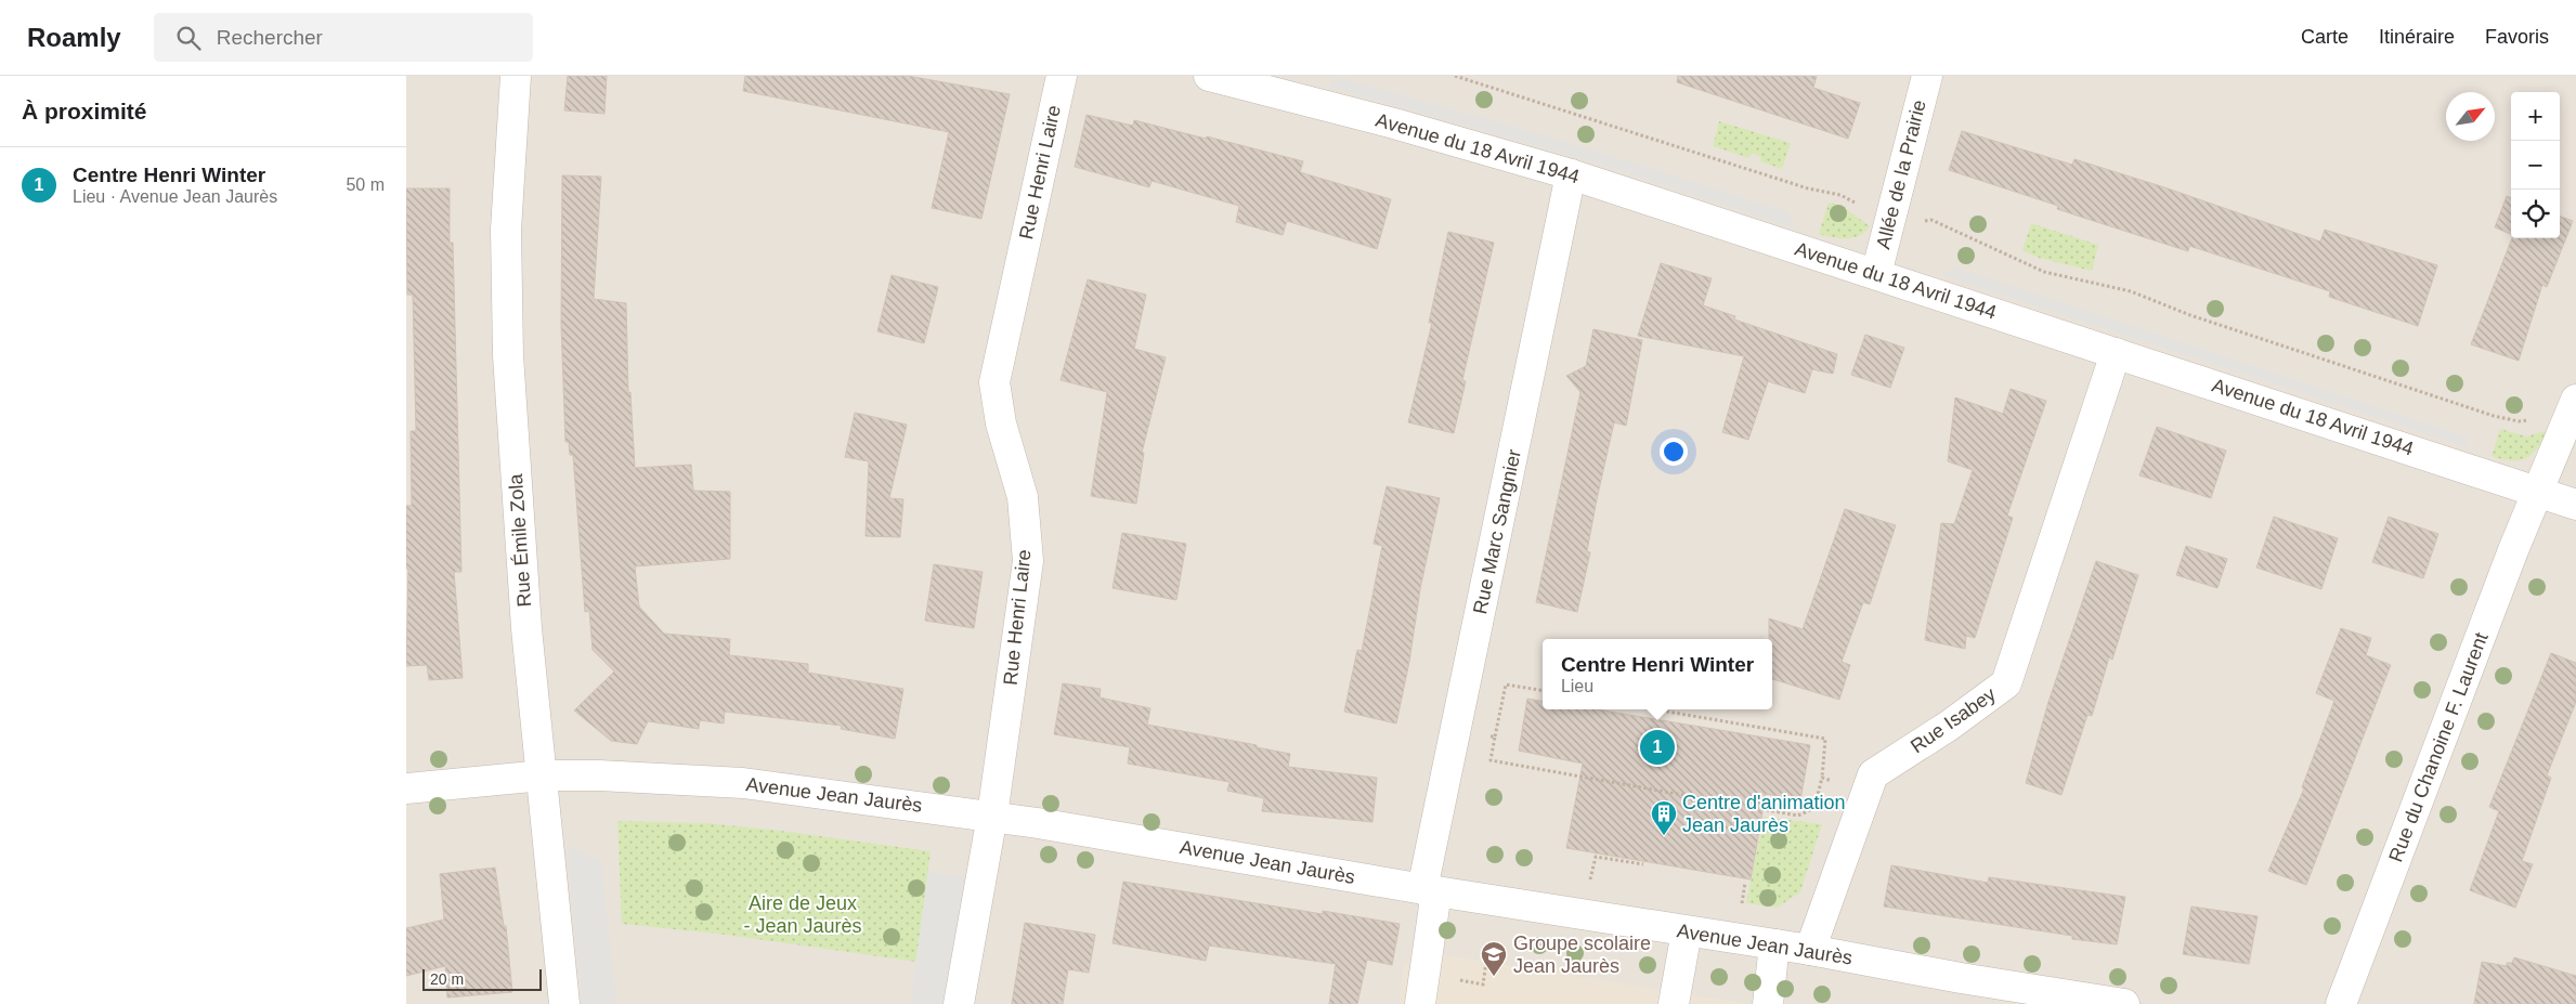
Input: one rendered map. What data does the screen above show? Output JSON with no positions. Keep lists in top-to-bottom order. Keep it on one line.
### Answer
{"streets":{"street":["Avenue du 18 Avril 1944","Rue Henri Laire","Allée de la Prairie","Rue Marc Sangnier","Rue Émile Zola","Rue Isabey","Rue du Chanoine F. Laurent","Avenue Jean Jaurès"]},"crossings":[["Avenue du 18 Avril 1944","Allée de la Prairie"],["Avenue du 18 Avril 1944","Rue Marc Sangnier"],["Avenue du 18 Avril 1944","Rue Isabey"],["Avenue du 18 Avril 1944","Rue du Chanoine F. Laurent"],["Rue Henri Laire","Avenue Jean Jaurès"],["Rue Marc Sangnier","Avenue Jean Jaurès"],["Rue Émile Zola","Avenue Jean Jaurès"],["Rue Isabey","Avenue Jean Jaurès"]],"parks":["Aire de Jeux - Jean Jaurès"],"places":{"building":["Centre d'animation Jean Jaurès"],"school or university":["Groupe scolaire Jean Jaurès"]},"scale_bar":"20 m","north":"top right","page":{"header":"Roamly","search":"Rechercher","nav":["Carte","Itinéraire","Favoris"],"heading":"À proximité","map_buttons":["+","−"],"list":[{"mark":"1","name":"Centre Henri Winter","note":"Lieu · Avenue Jean Jaurès","value":"50 m"}],"popup":["Centre Henri Winter","Lieu"],"pins":"1","scale":"20 m"}}
